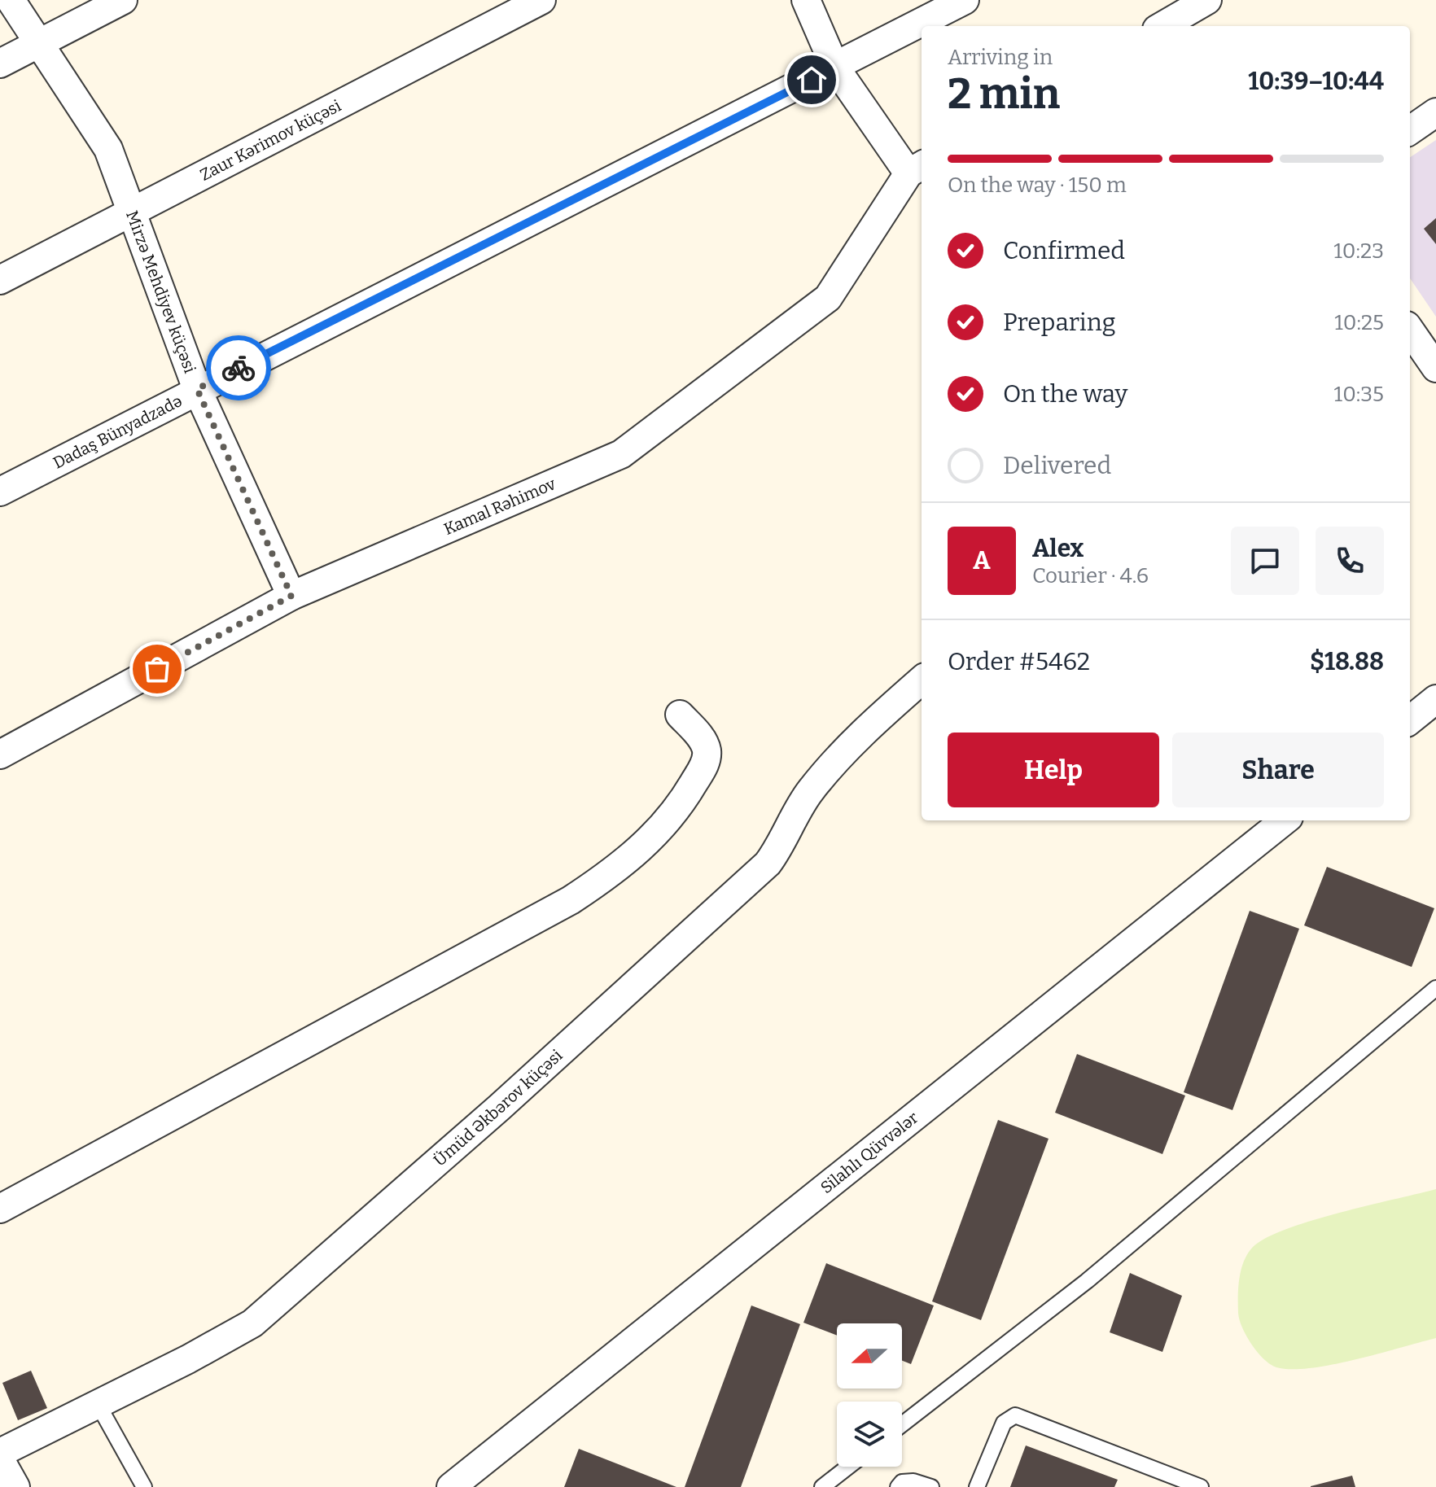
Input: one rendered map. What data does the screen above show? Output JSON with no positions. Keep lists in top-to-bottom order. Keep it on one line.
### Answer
{"streets":{"street":["Zaur Kərimov küçəsi","Mirzə Mehdiyev küçəsi","Dadaş Bünyadzadə","Kamal Rəhimov","Ümüd Əkbərov küçəsi","Silahlı Qüvvələr"]},"crossings":[["Zaur Kərimov küçəsi","Mirzə Mehdiyev küçəsi"],["Mirzə Mehdiyev küçəsi","Dadaş Bünyadzadə"],["Mirzə Mehdiyev küçəsi","Kamal Rəhimov"]],"north":"left","page":{"heading":["2 min","Arriving in","10:39–10:44"],"panel":["Alex","Courier · 4.6","Order #5462","$18.88"],"bar":"On the way · 150 m","list":[["Confirmed","10:23"],["Preparing","10:25"],["On the way","10:35"],"Delivered"],"round":"A","buttons":["Help","Share"]}}
